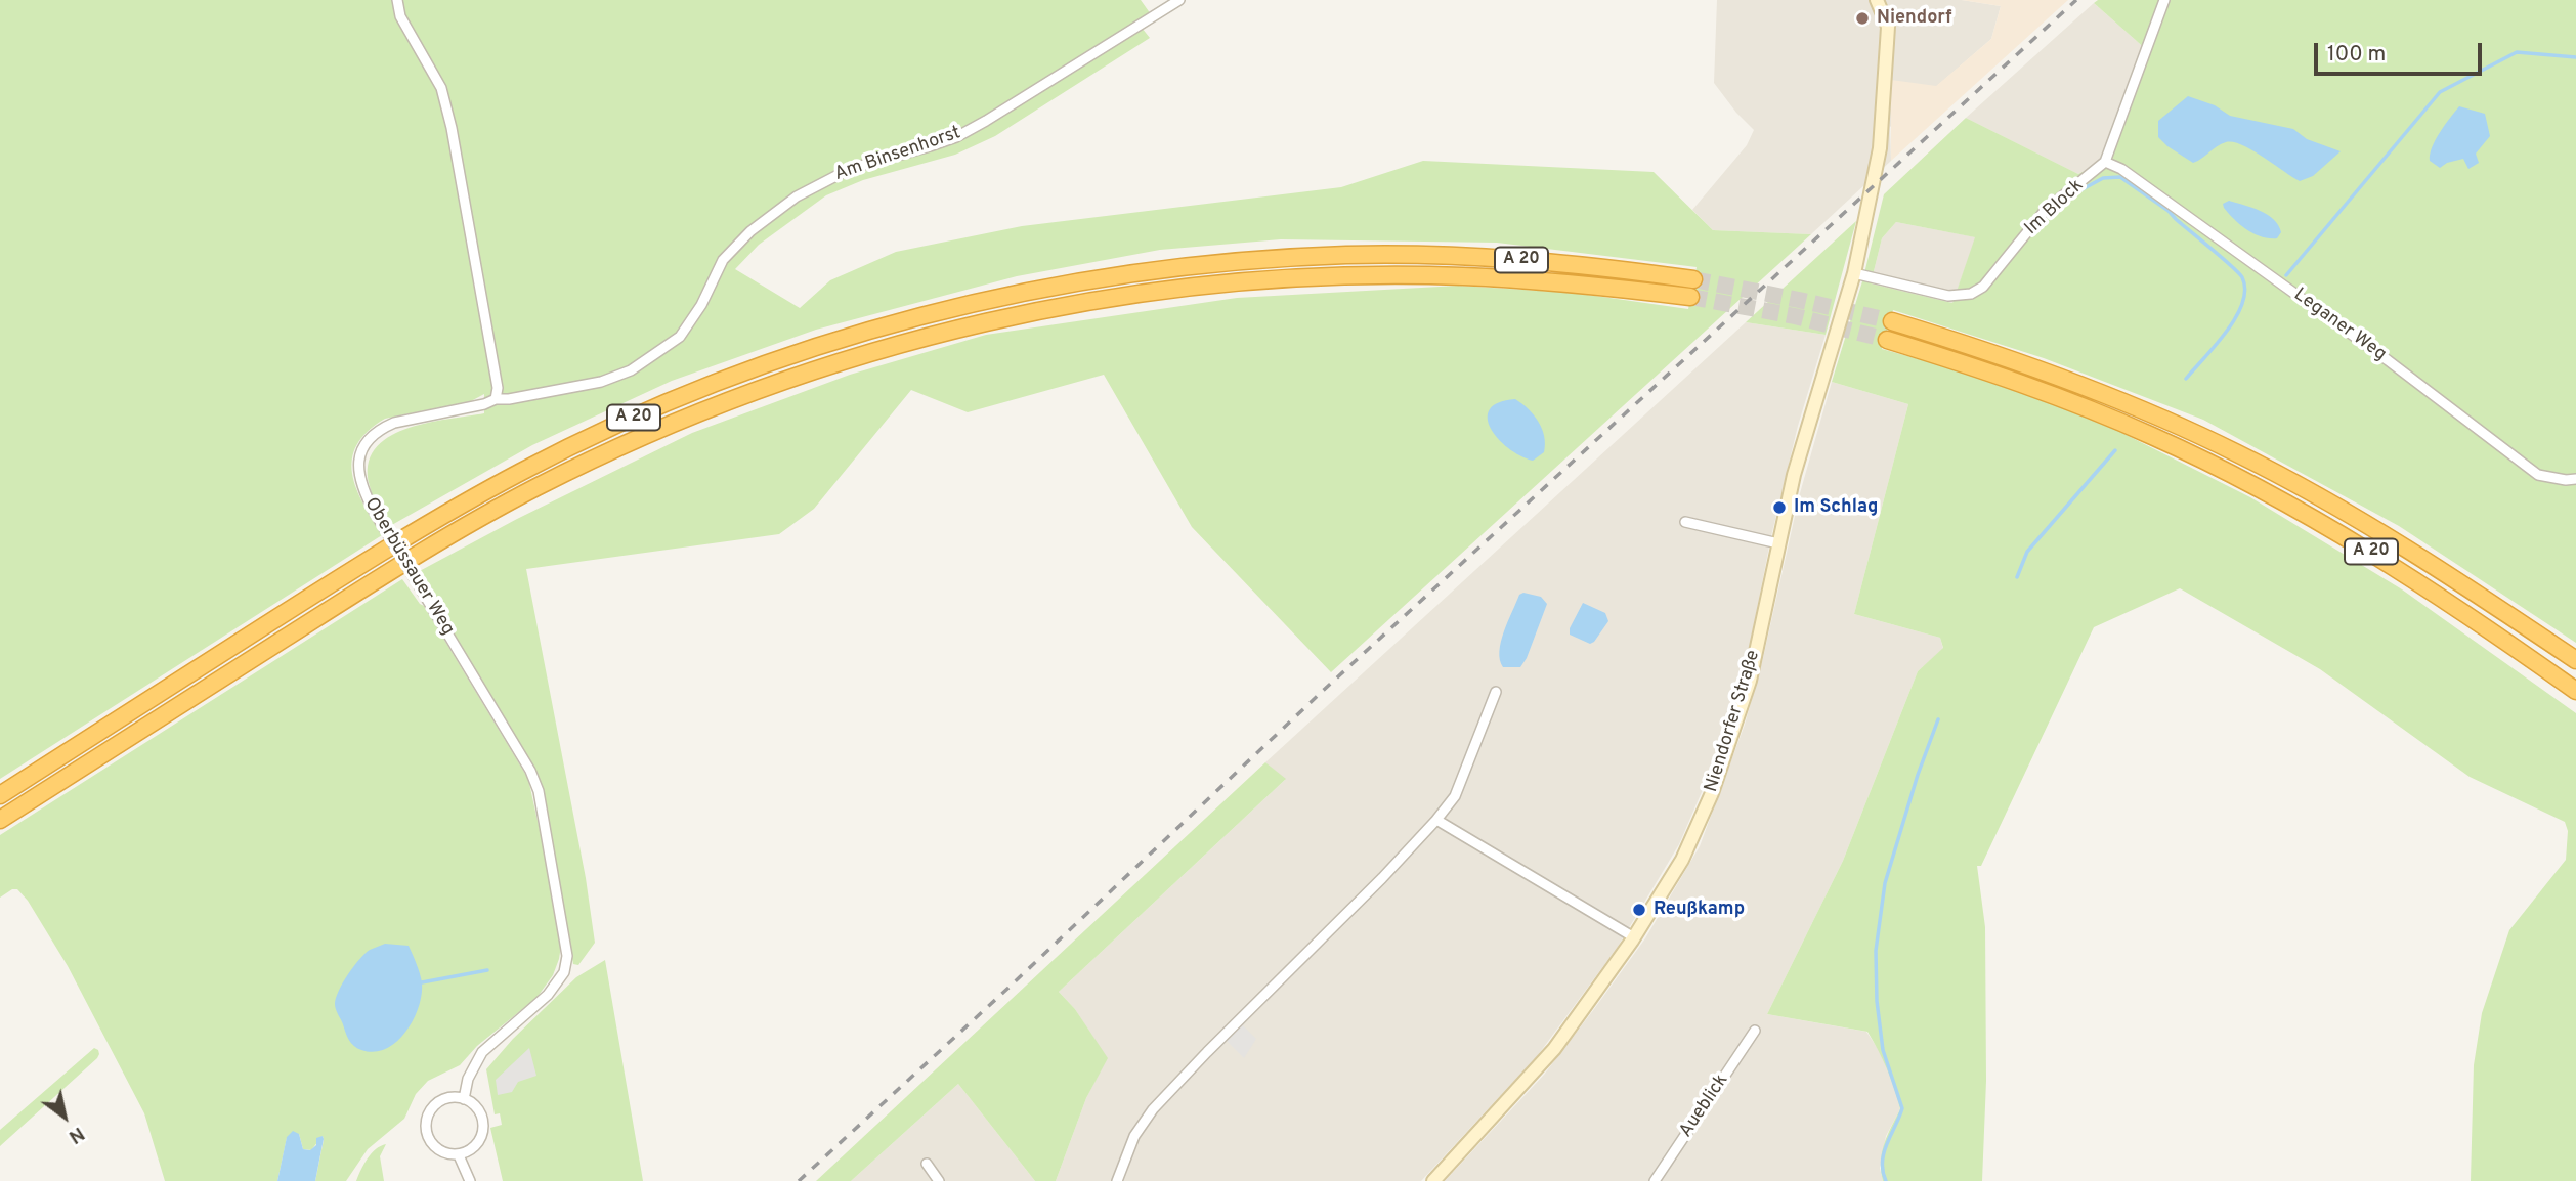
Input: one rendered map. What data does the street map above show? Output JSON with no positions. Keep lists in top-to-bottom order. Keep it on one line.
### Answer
{"streets":{"highway":["A 20"],"main road":["Niendorfer Straße"],"street":["Am Binsenhorst","Im Block","Leganer Weg","Oberbüssauer Weg","Aueblick"]},"crossings":[["Am Binsenhorst","Oberbüssauer Weg"],["Im Block","Leganer Weg"],["Im Block","Niendorfer Straße"]],"places":["Niendorf","Im Schlag","Reußkamp"],"scale_bar":"100 m","north":"bottom right"}
